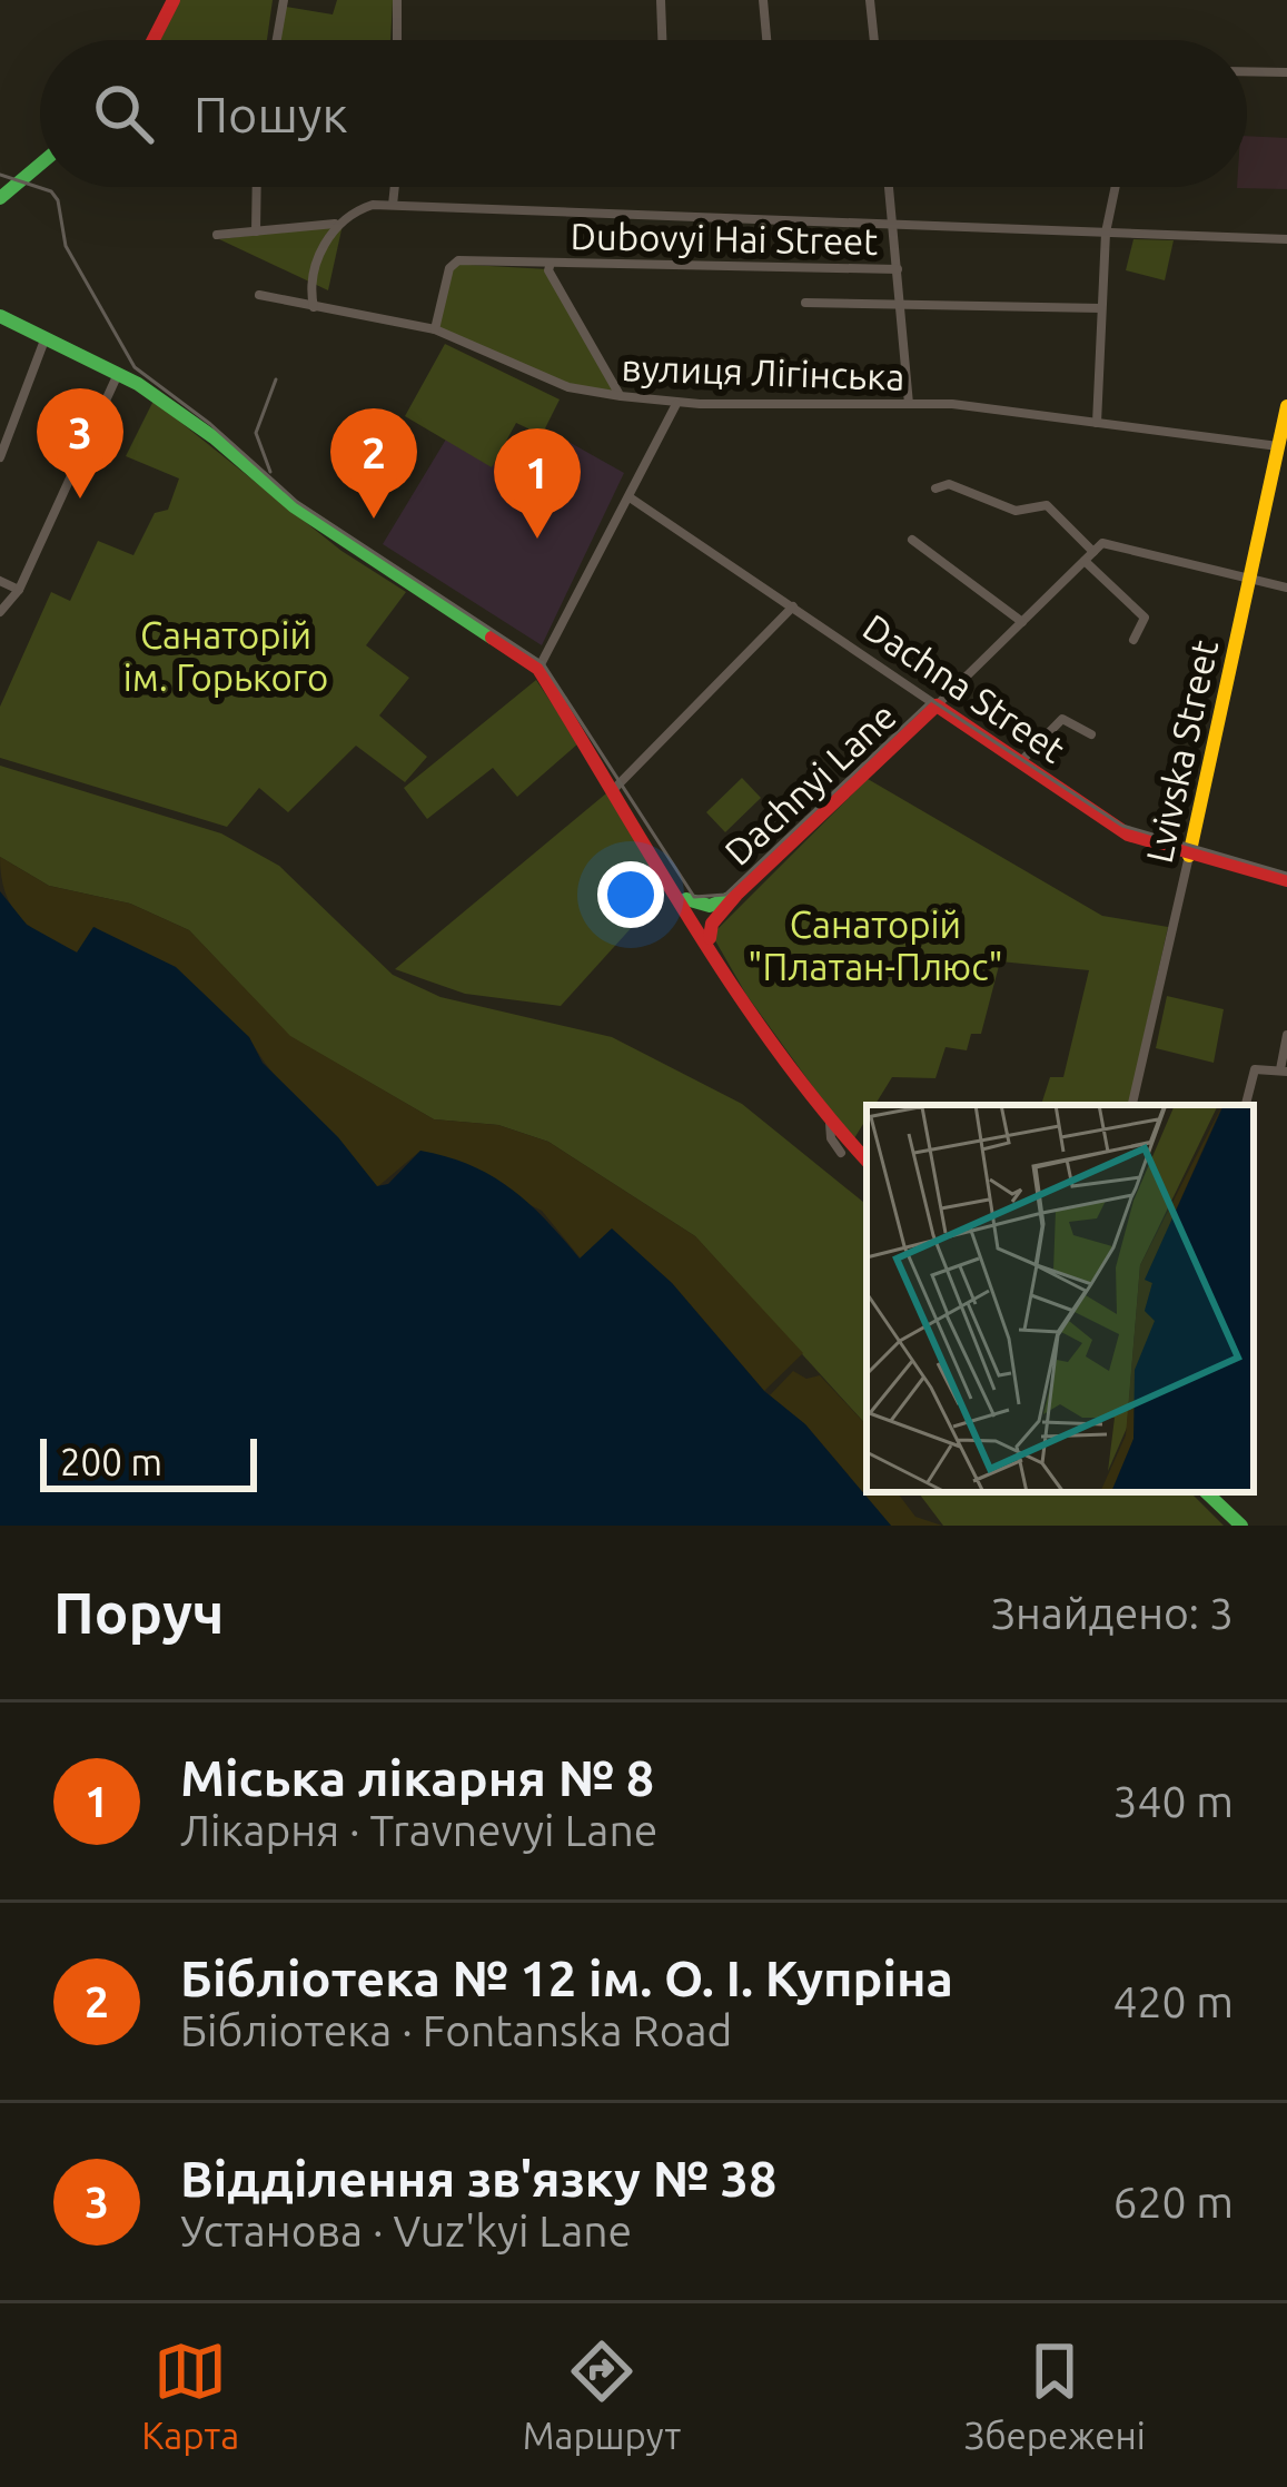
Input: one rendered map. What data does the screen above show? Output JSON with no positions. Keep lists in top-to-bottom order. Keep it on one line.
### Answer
{"streets":{"main road":["Dachna Street","Lvivska Street","Dachnyi Lane"],"street":["Dubovyi Hai Street","вулиця Лігінська"]},"crossings":[["Dubovyi Hai Street","вулиця Лігінська"],["вулиця Лігінська","Lvivska Street"],["Dachna Street","Lvivska Street"],["Dachna Street","Dachnyi Lane"]],"parks":["Cанаторій ім. Горького","Санаторій \"Платан-Плюс\""],"scale_bar":"200 m","page":{"search":"Пошук","pins":["3","2","1"],"scale":"200 m","heading":["Поруч","Знайдено: 3"],"list":[{"mark":"1","name":"Міська лікарня № 8","note":"Лікарня · Travnevyi Lane","value":"340 m"},{"mark":"2","name":"Бібліотека № 12 ім. О. І. Купріна","note":"Бібліотека · Fontanska Road","value":"420 m"},{"mark":"3","name":"Відділення зв'язку № 38","note":"Установа · Vuz'kyi Lane","value":"620 m"}],"nav":["Карта","Маршрут","Збережені"]}}
